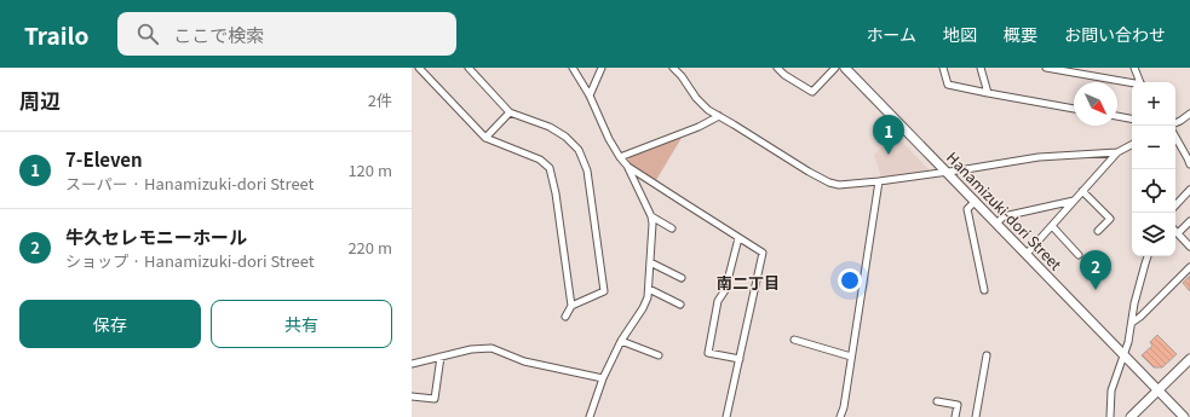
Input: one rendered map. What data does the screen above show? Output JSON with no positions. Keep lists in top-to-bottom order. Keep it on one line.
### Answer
{"streets":{"street":["Hanamizuki-dori Street"]},"districts":["南二丁目"],"north":"bottom right","page":{"header":"Trailo","search":"ここで検索","nav":["ホーム","地図","概要","お問い合わせ"],"heading":["周辺","2件"],"map_buttons":["+","−"],"pins":["1","2"],"list":[{"mark":"1","name":"7-Eleven","note":"スーパー · Hanamizuki-dori Street","value":"120 m"},{"mark":"2","name":"牛久セレモニーホール","note":"ショップ · Hanamizuki-dori Street","value":"220 m"}],"buttons":["保存","共有"]}}
